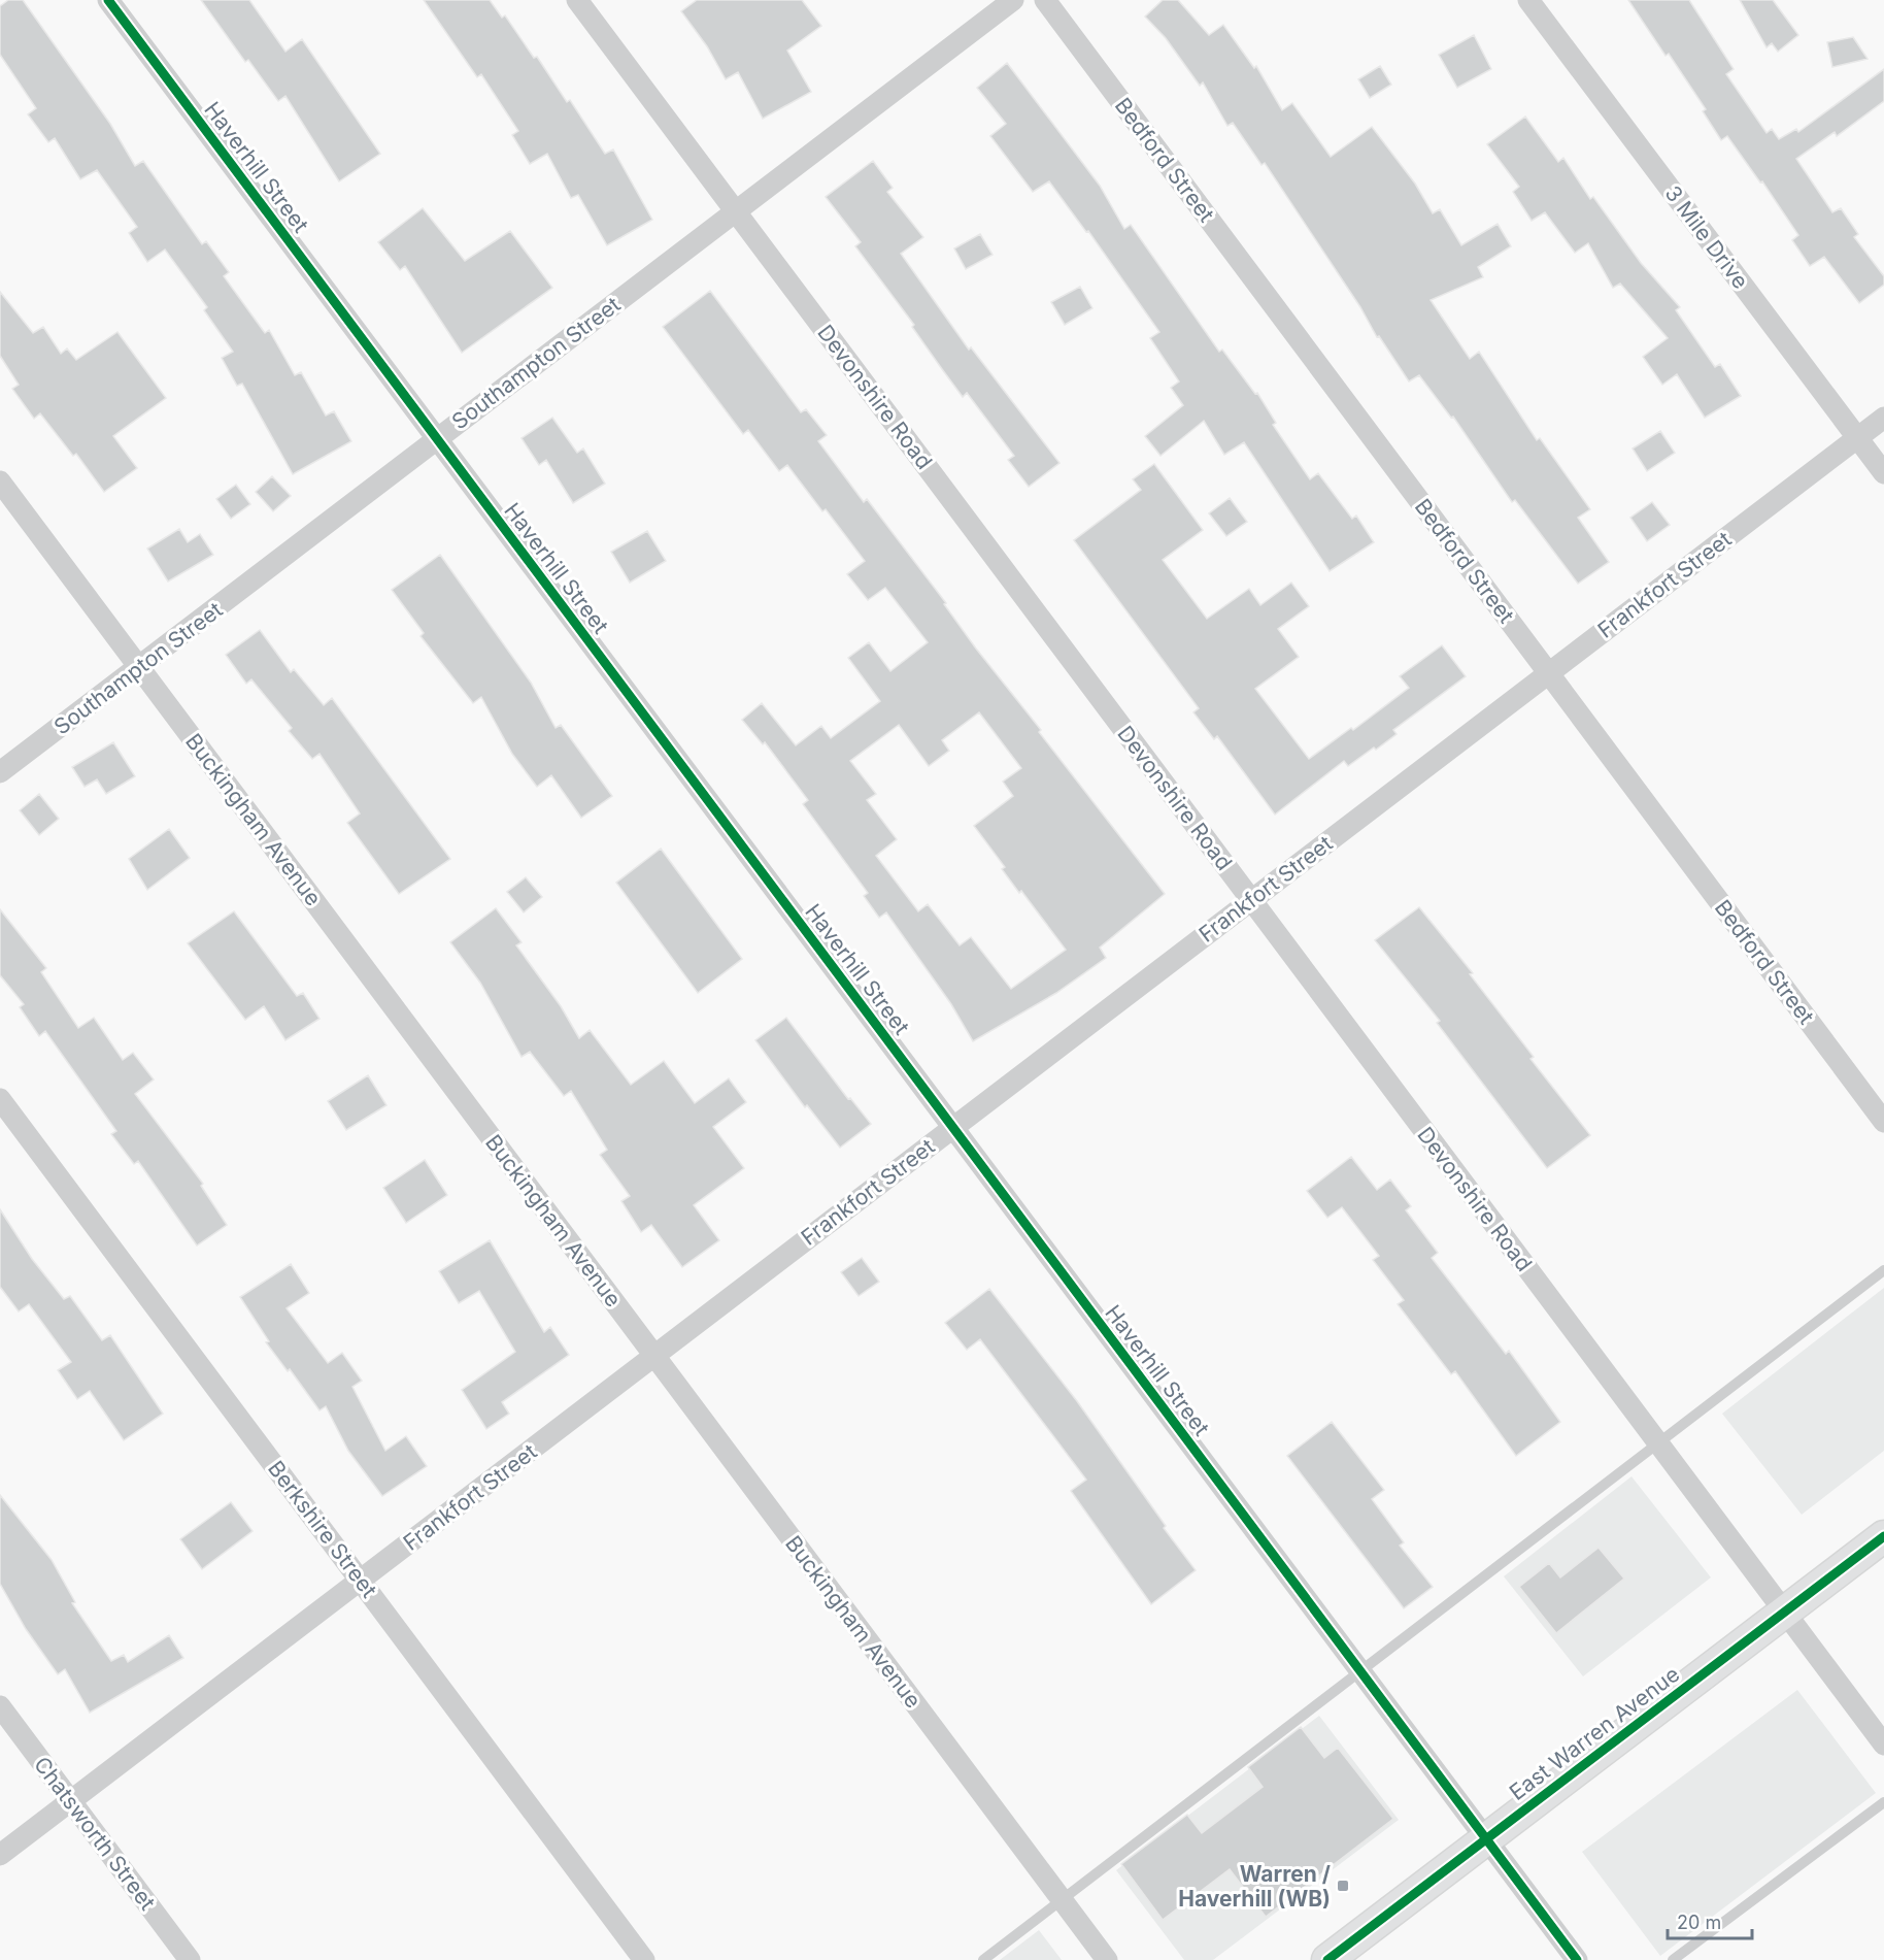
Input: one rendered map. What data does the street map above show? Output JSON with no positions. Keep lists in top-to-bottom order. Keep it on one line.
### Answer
{"streets":{"main road":["East Warren Avenue"],"street":["Bedford Street","Haverhill Street","3 Mile Drive","Southampton Street","Devonshire Road","Frankfort Street","Buckingham Avenue","Berkshire Street","Chatsworth Street"]},"crossings":[["Bedford Street","Frankfort Street"],["Haverhill Street","Southampton Street"],["Haverhill Street","Frankfort Street"],["Haverhill Street","East Warren Avenue"],["3 Mile Drive","Frankfort Street"],["Southampton Street","Devonshire Road"],["Southampton Street","Buckingham Avenue"],["Devonshire Road","Frankfort Street"],["Devonshire Road","East Warren Avenue"],["Frankfort Street","Buckingham Avenue"],["Frankfort Street","Berkshire Street"],["Frankfort Street","Chatsworth Street"]],"places":{"transit":["Warren / Haverhill (WB)"]},"scale_bar":"20 m"}
